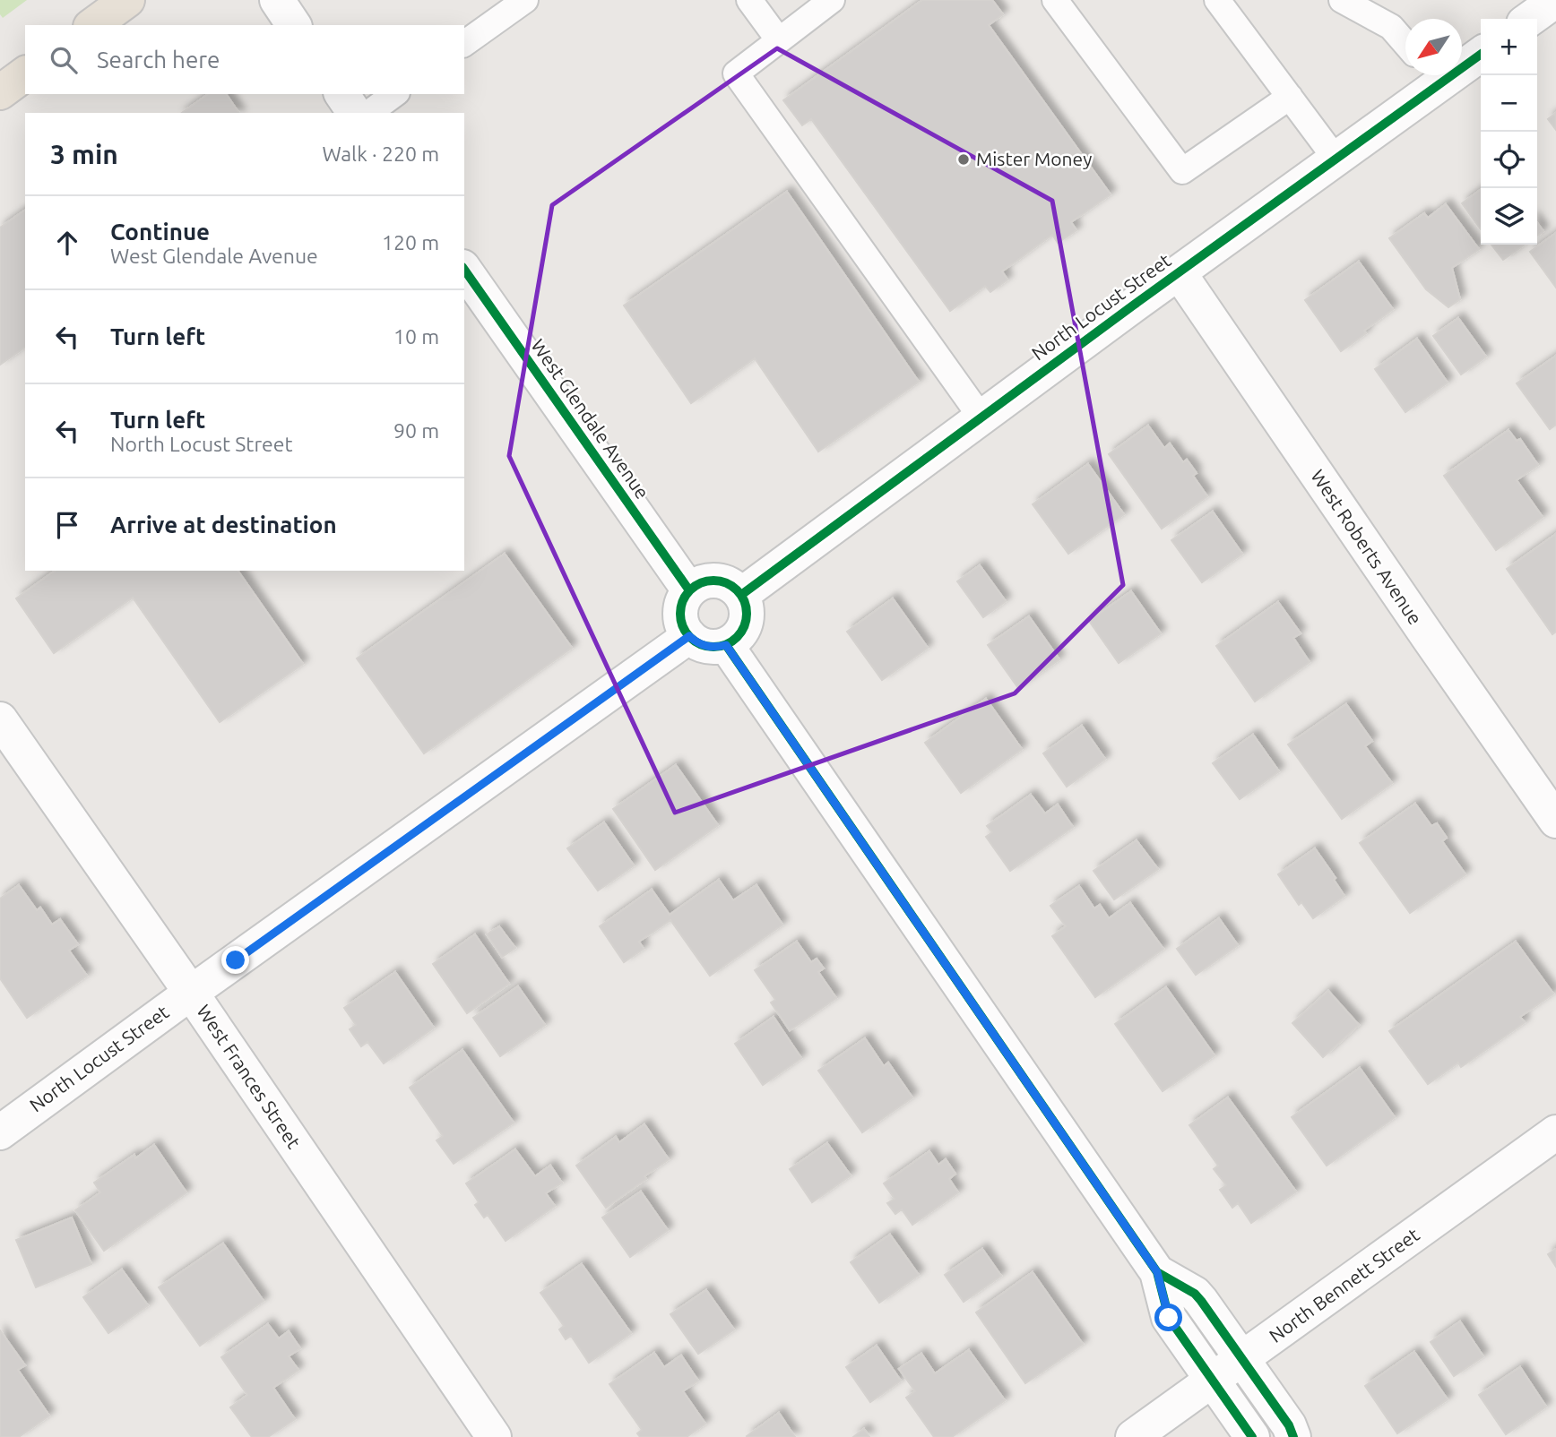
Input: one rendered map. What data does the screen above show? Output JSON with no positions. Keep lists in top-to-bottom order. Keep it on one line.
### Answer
{"streets":{"street":["North Locust Street","West Glendale Avenue","West Roberts Avenue","West Frances Street","North Bennett Street"]},"crossings":[["North Locust Street","West Glendale Avenue"],["North Locust Street","West Roberts Avenue"],["North Locust Street","West Frances Street"]],"places":["Mister Money"],"north":"bottom left","page":{"map_buttons":["+","−"],"search":"Search here","heading":["3 min","Walk · 220 m"],"list":[["Continue","West Glendale Avenue","120 m"],["Turn left","10 m"],["Turn left","North Locust Street","90 m"],"Arrive at destination"]}}
